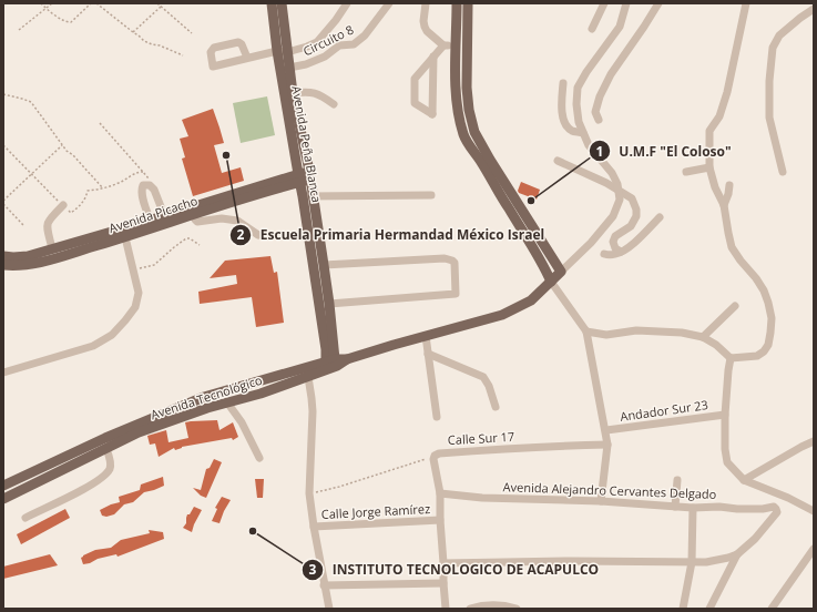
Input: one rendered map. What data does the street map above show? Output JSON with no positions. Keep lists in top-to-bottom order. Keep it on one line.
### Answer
{"streets":{"main road":["Avenida Peña Blanca","Avenida Picacho","Avenida Tecnológico"],"street":["Circuito 8","Andador Sur 23","Calle Sur 17","Avenida Alejandro Cervantes Delgado","Calle Jorge Ramírez"]},"crossings":[["Circuito 8","Avenida Peña Blanca"],["Avenida Peña Blanca","Avenida Picacho"],["Avenida Peña Blanca","Avenida Tecnológico"]],"places":["Escuela Primaria Hermandad México Israel","U.M.F \"El Coloso\"","INSTITUTO TECNOLOGICO DE ACAPULCO"]}
